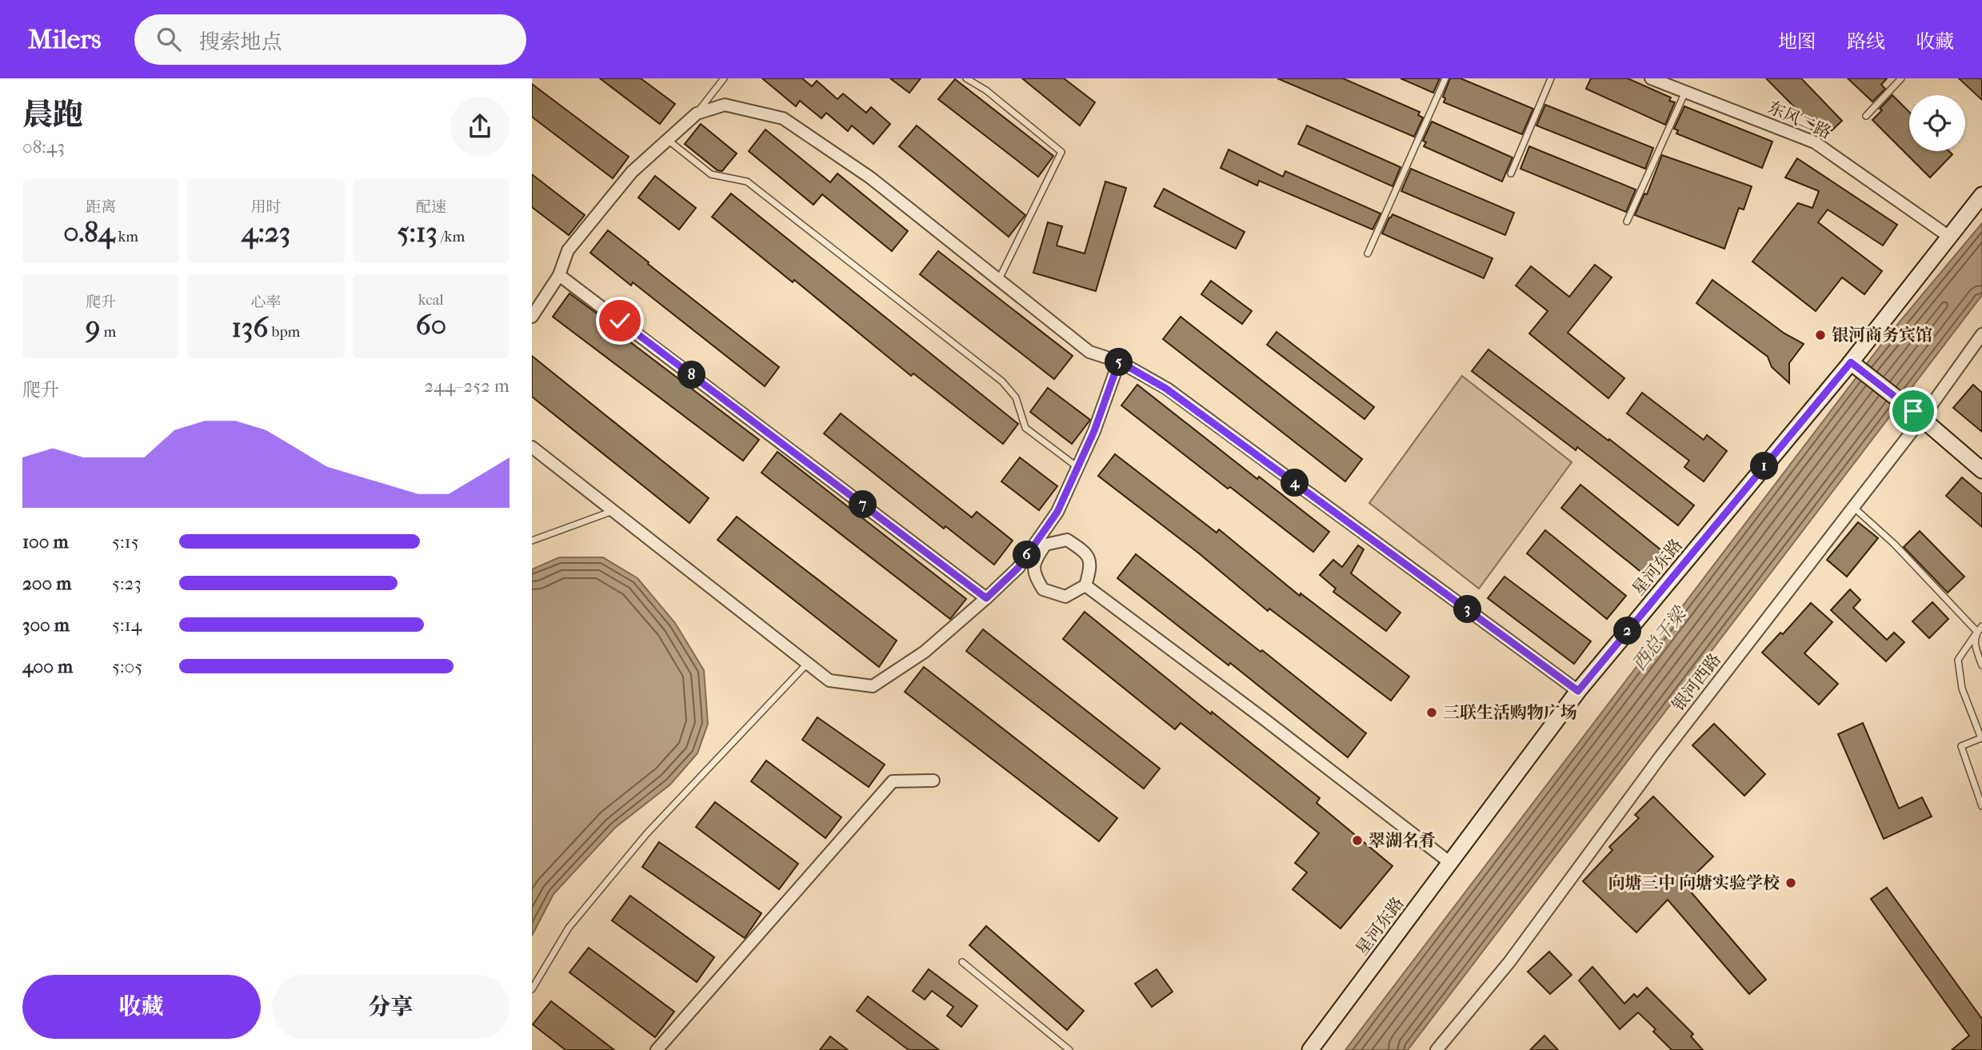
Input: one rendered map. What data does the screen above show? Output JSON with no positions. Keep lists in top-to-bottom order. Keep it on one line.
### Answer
{"streets":{"main road":["星河东路"],"street":["东风二路","银河西路"]},"crossings":[["东风二路","星河东路"]],"water":["西总干梁"],"places":["银河商务宾馆","三联生活购物广场","翠湖名肴","向塘三中 向塘实验学校"],"page":{"header":"Milers","search":"搜索地点","nav":["地图","路线","收藏"],"heading":["晨跑","08:43"],"stats":[["距离","0.84 km"],["用时","4:23"],["配速","5:13 /km"],["爬升","9 m"],["心率","136 bpm"],["kcal","60"]],"pins":["5","8","1","4","7","6","3","2"],"chart":["爬升","244–252 m"],"list":[{"name":"100 m","note":"5:15"},{"name":"200 m","note":"5:23"},{"name":"300 m","note":"5:14"},{"name":"400 m","note":"5:05"}],"buttons":["收藏","分享"]}}
